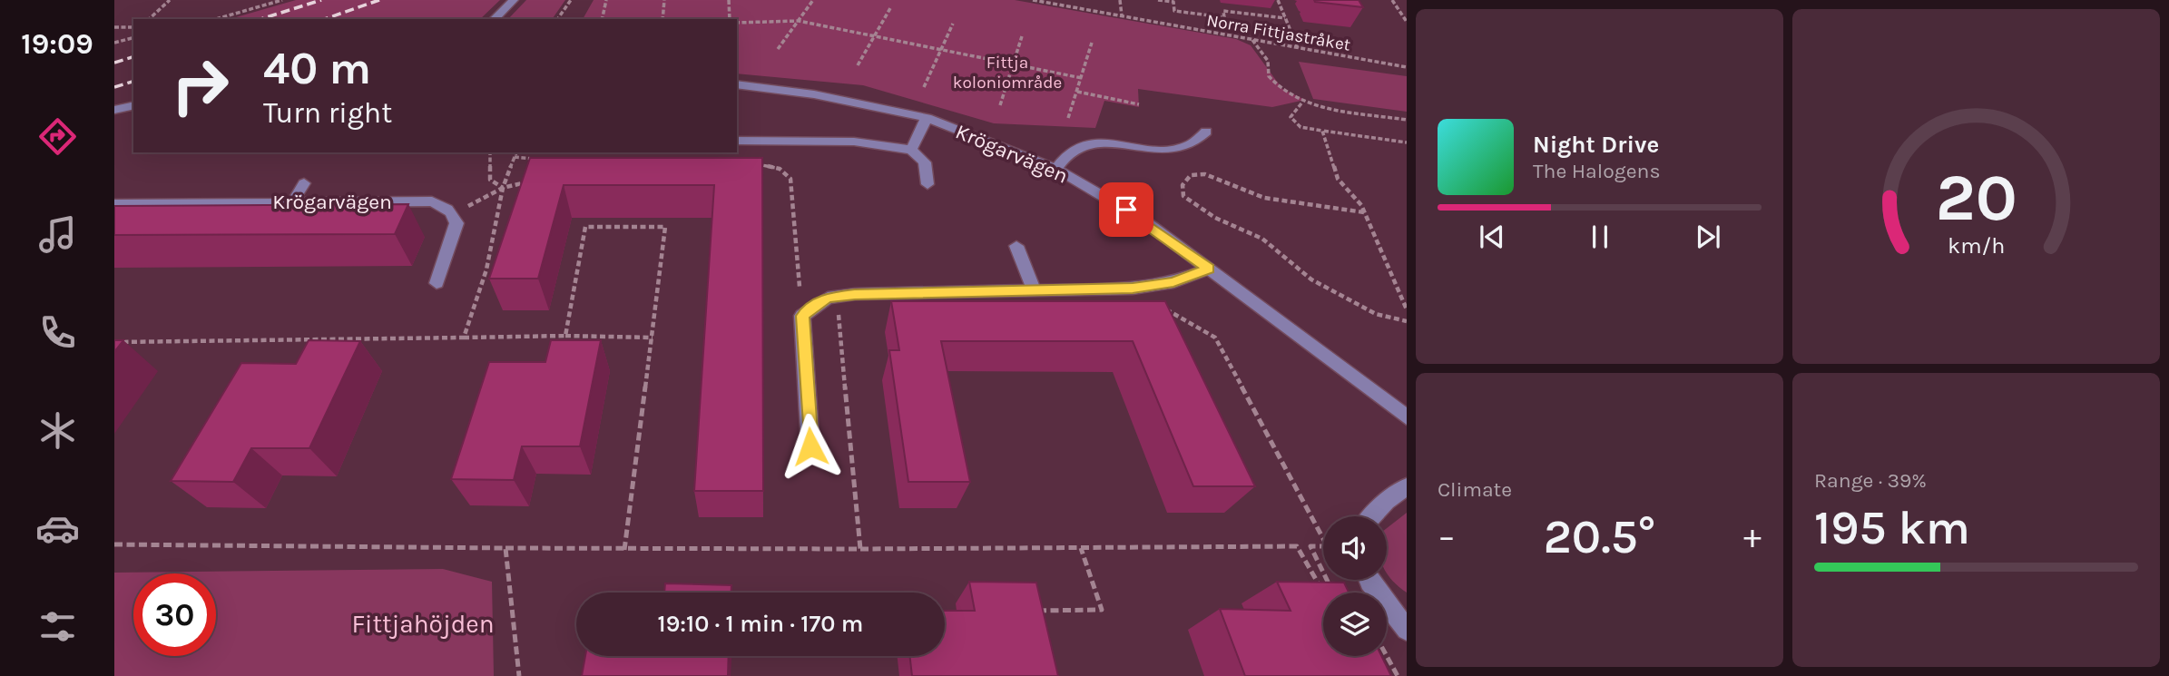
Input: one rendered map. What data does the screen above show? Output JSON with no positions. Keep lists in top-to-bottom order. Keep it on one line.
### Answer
{"streets":{"street":["Krögarvägen"],"path":["Norra Fittjastråket"]},"parks":["Fittja koloniområde","Fittjahöjden"],"page":{"tabs":"19:09","turn":["40 m","Turn right"],"song":["Night Drive","The Halogens"],"tile":["Climate",["Range · 39%","195 km"]],"heat":["−","20.5°","+"],"limit":"30","trip":"19:10 · 1 min · 170 m","gauge":["20","km/h"]}}
